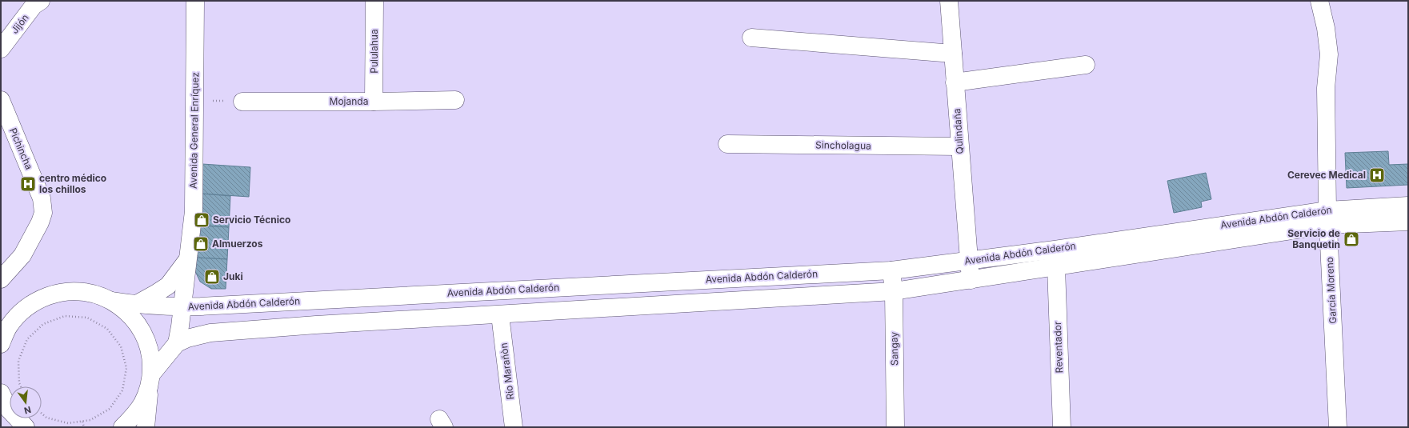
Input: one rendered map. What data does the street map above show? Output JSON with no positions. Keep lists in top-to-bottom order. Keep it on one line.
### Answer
{"streets":{"main road":["Jijón","Pululahua","Mojanda","Avenida General Enríquez","Qulindaña","Sincholagua","Pichincha","Avenida Abdón Calderón","García Moreno","Reventador","Sangay","Río Marañòn"]},"crossings":[["Pululahua","Mojanda"],["Avenida General Enríquez","Avenida Abdón Calderón"],["Qulindaña","Sincholagua"],["Qulindaña","Avenida Abdón Calderón"],["Avenida Abdón Calderón","García Moreno"],["Avenida Abdón Calderón","Reventador"],["Avenida Abdón Calderón","Sangay"],["Avenida Abdón Calderón","Río Marañòn"]],"places":{"hospital":["Cerevec Medical","centro médico los chillos"],"shop":["Servicio Técnico","Servicio de Banquetin","Almuerzos","Juki"]},"north":"bottom"}
